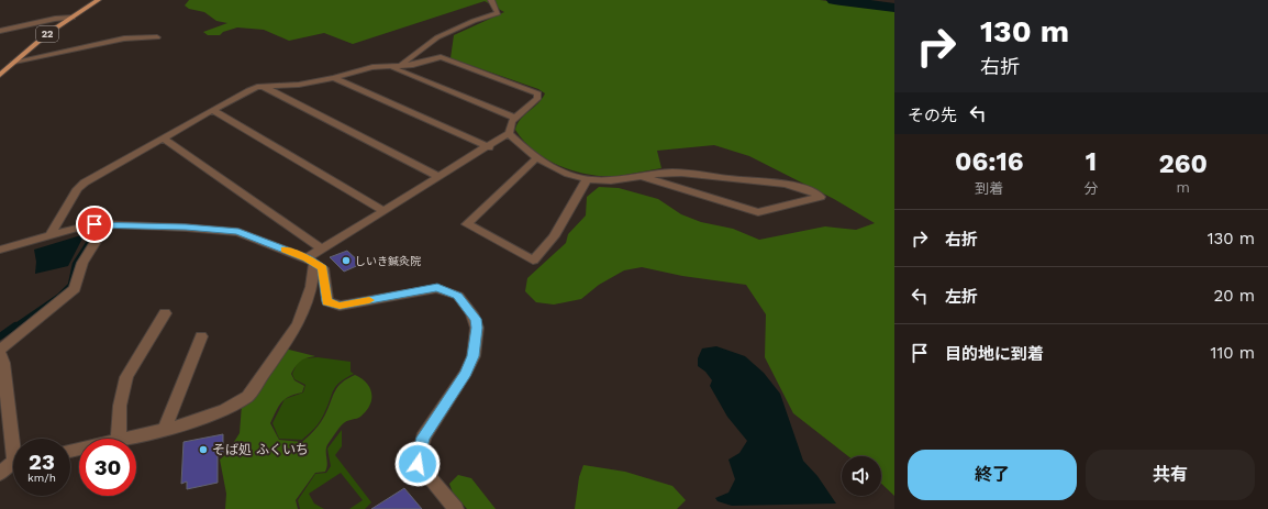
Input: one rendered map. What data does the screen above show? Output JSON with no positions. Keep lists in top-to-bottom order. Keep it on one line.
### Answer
{"streets":{"main road":["22"]},"places":["しいき鍼灸院","そば処 ふくいち"],"page":{"turn":["130 m","右折"],"then":"その先","eta":["06:16","到着","1","分","260","m"],"list":[{"name":"右折","value":"130 m"},{"name":"左折","value":"20 m"},{"name":"目的地に到着","value":"110 m"}],"speed":"23 km/h","limit":"30","buttons":["終了","共有"]}}
